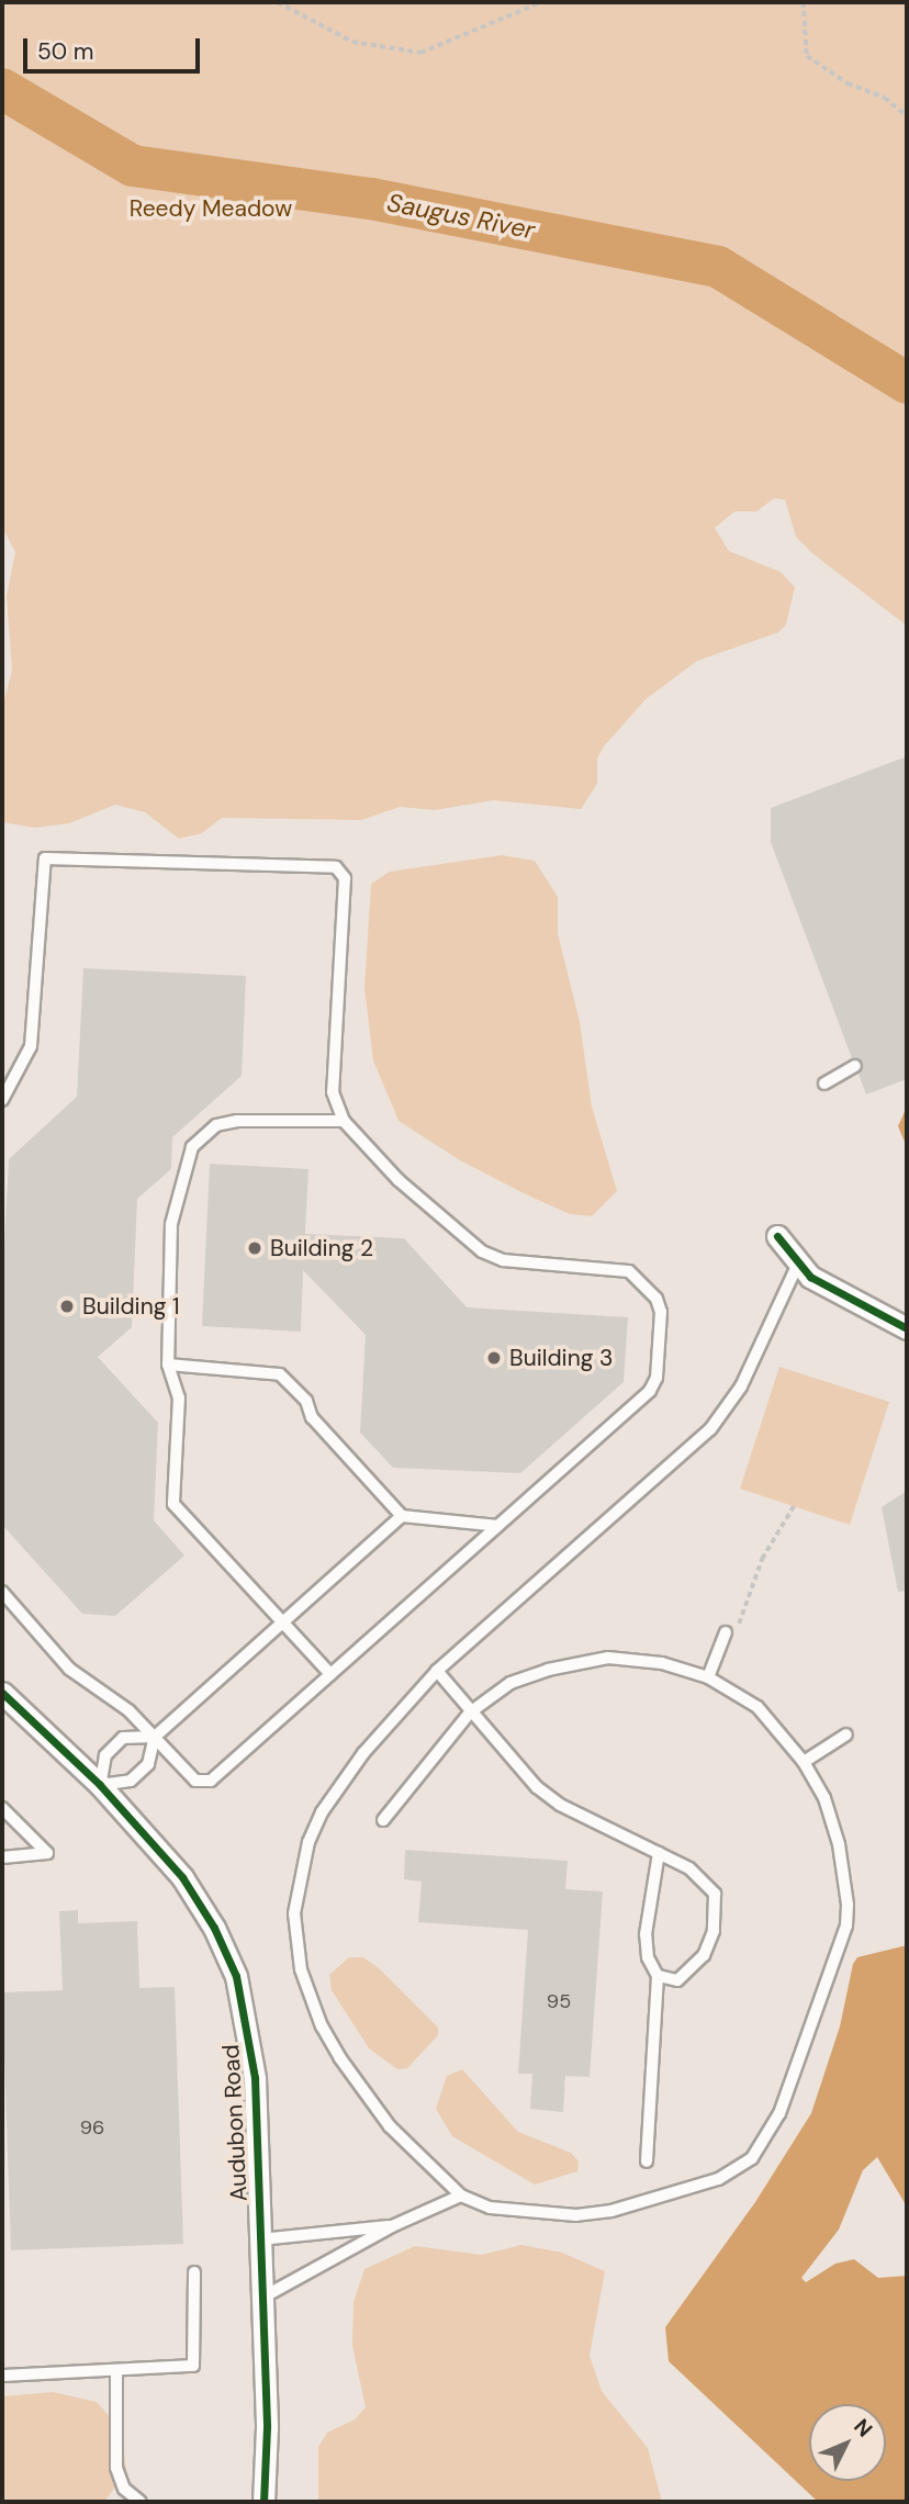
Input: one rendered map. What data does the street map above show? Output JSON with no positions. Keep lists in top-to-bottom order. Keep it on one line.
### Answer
{"streets":{"street":["Audubon Road"]},"water":["Saugus River"],"parks":["Reedy Meadow"],"places":["Building 2","Building 1","Building 3"],"house_numbers":["95","96"],"scale_bar":"50 m","north":"top right"}
